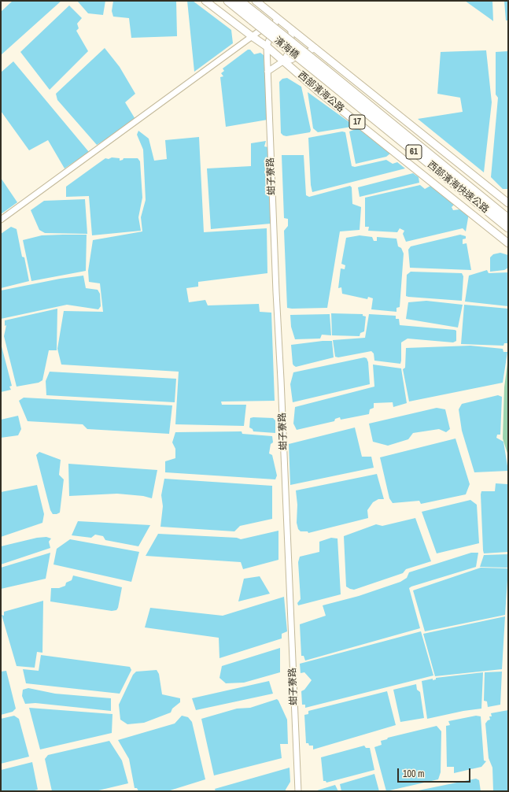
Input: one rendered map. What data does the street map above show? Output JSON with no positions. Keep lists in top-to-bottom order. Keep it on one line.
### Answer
{"streets":{"highway":["濱海橋","61","西部濱海快速公路"],"main road":["西部濱海公路","17"],"street":["蚶子寮路"]},"crossings":[["濱海橋","61"],["濱海橋","西部濱海快速公路"],["西部濱海公路","蚶子寮路"]],"scale_bar":"100 m"}
